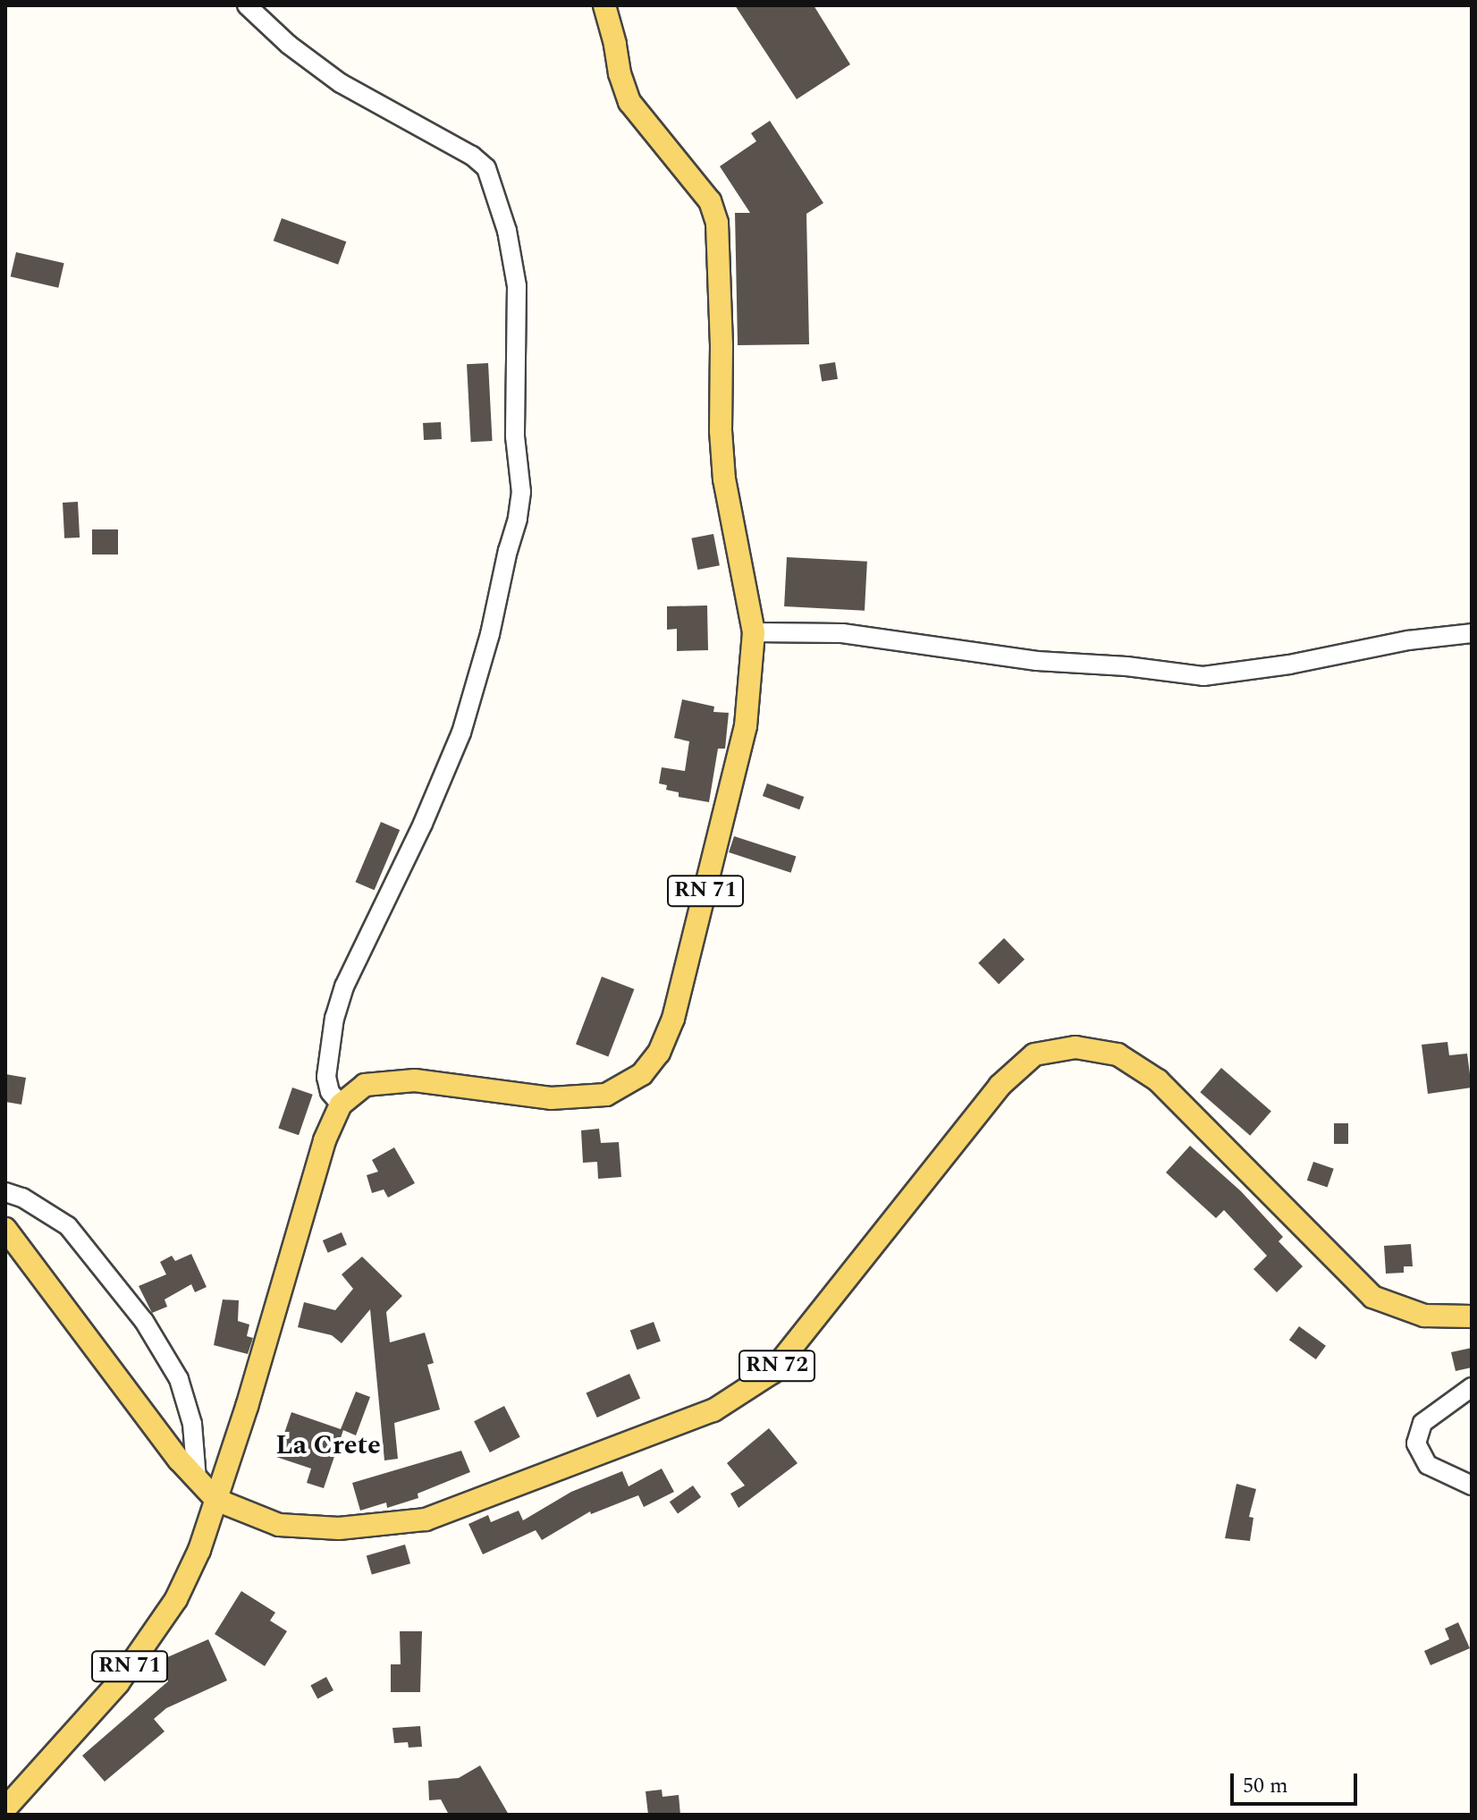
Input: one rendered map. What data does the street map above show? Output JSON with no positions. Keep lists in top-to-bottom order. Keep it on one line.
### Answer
{"streets":{"main road":["RN 71","RN 72"]},"crossings":[["RN 71","RN 72"]],"districts":["La Crete"],"scale_bar":"50 m"}
